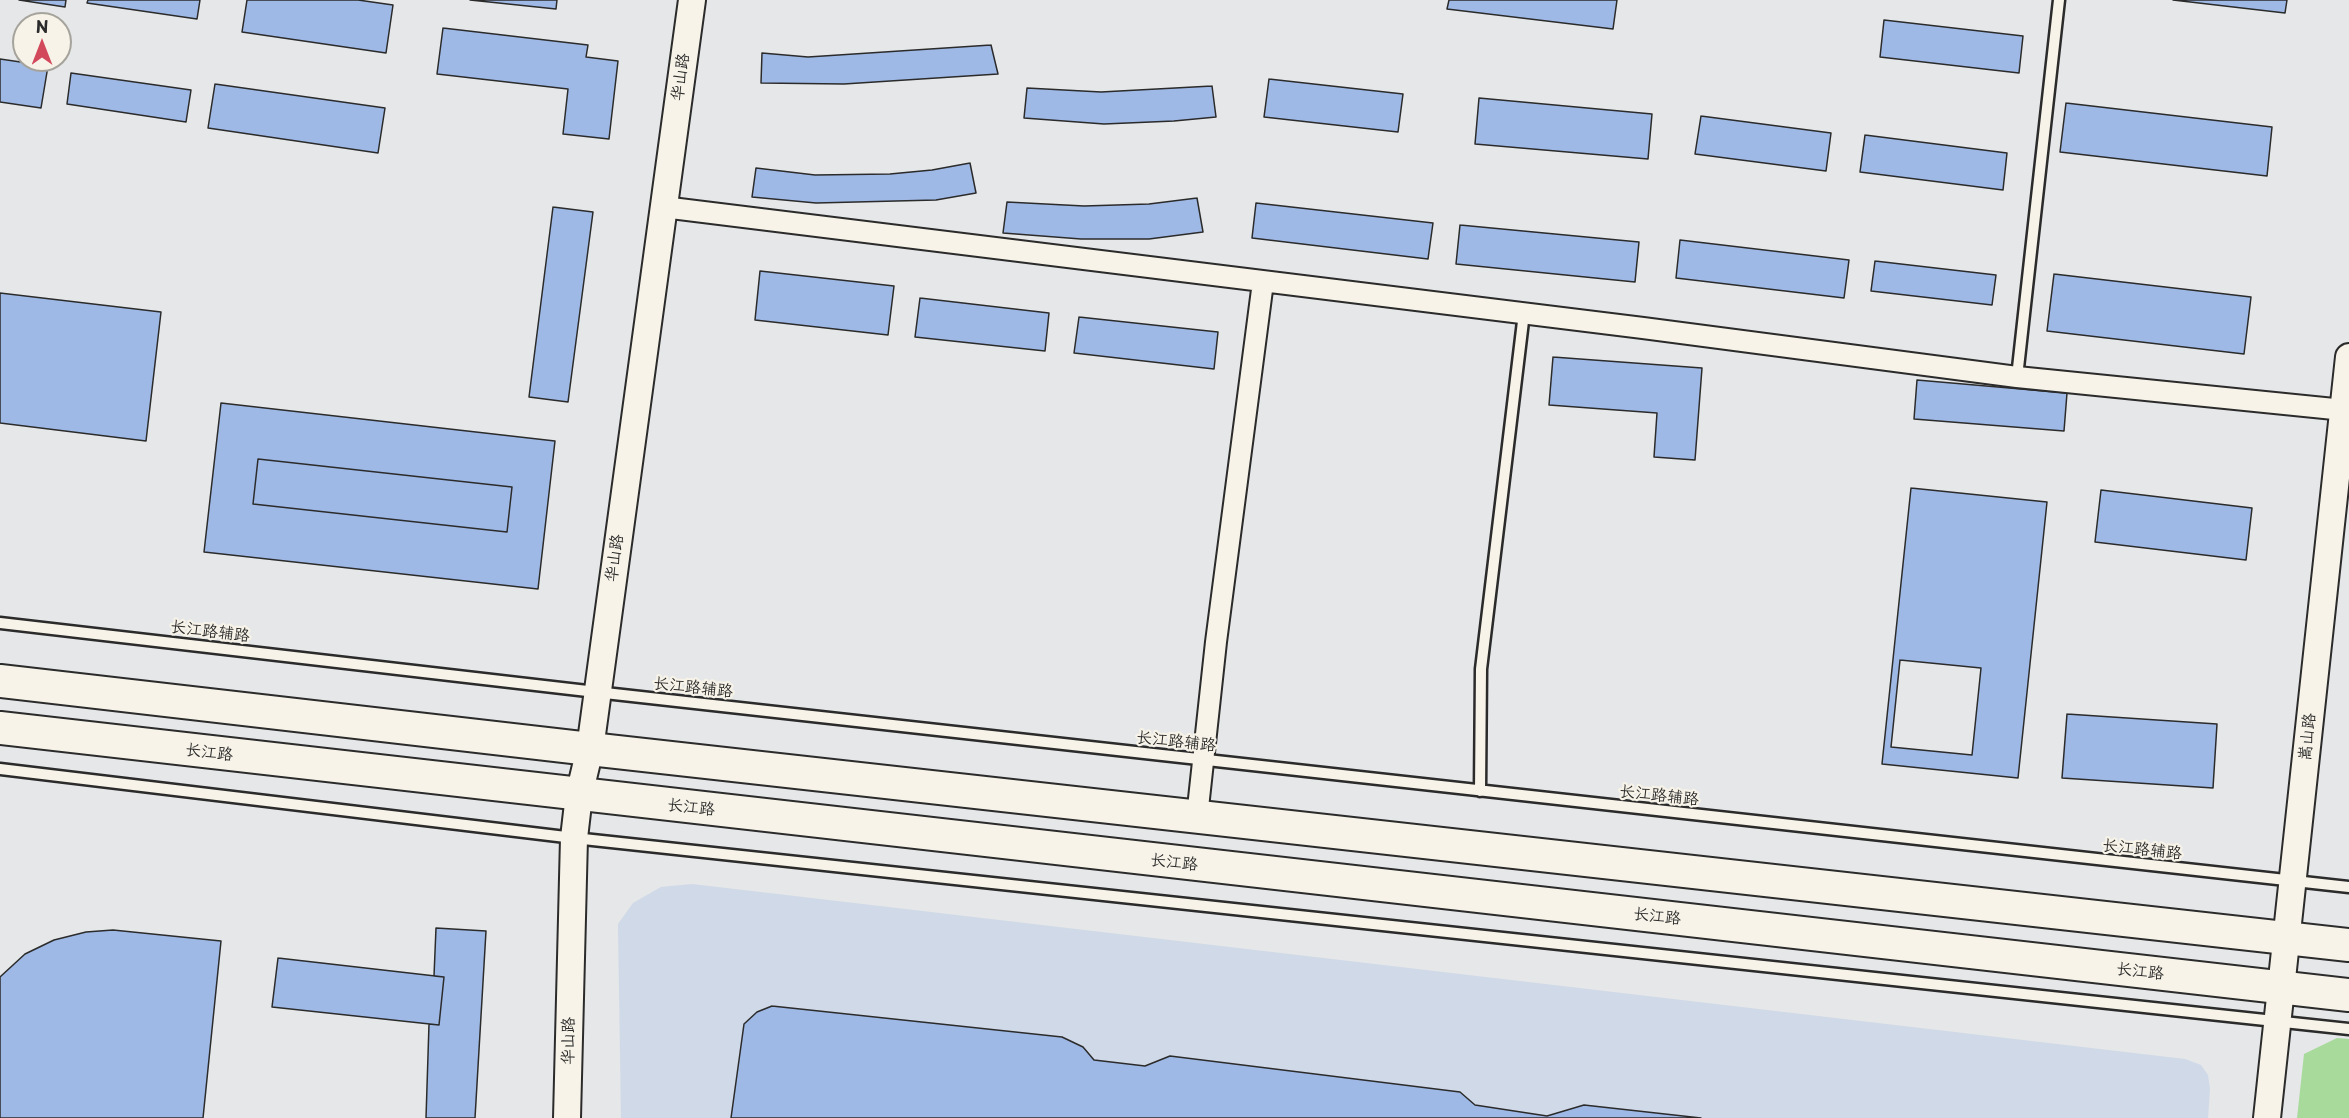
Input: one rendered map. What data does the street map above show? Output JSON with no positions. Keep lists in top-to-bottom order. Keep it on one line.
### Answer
{"streets":{"main road":["长江路"],"street":["华山路","嵩山路"],"lane":["长江路辅路"]},"crossings":[["华山路","长江路辅路"],["华山路","长江路"],["长江路辅路","嵩山路"],["嵩山路","长江路"]],"north":"top"}
